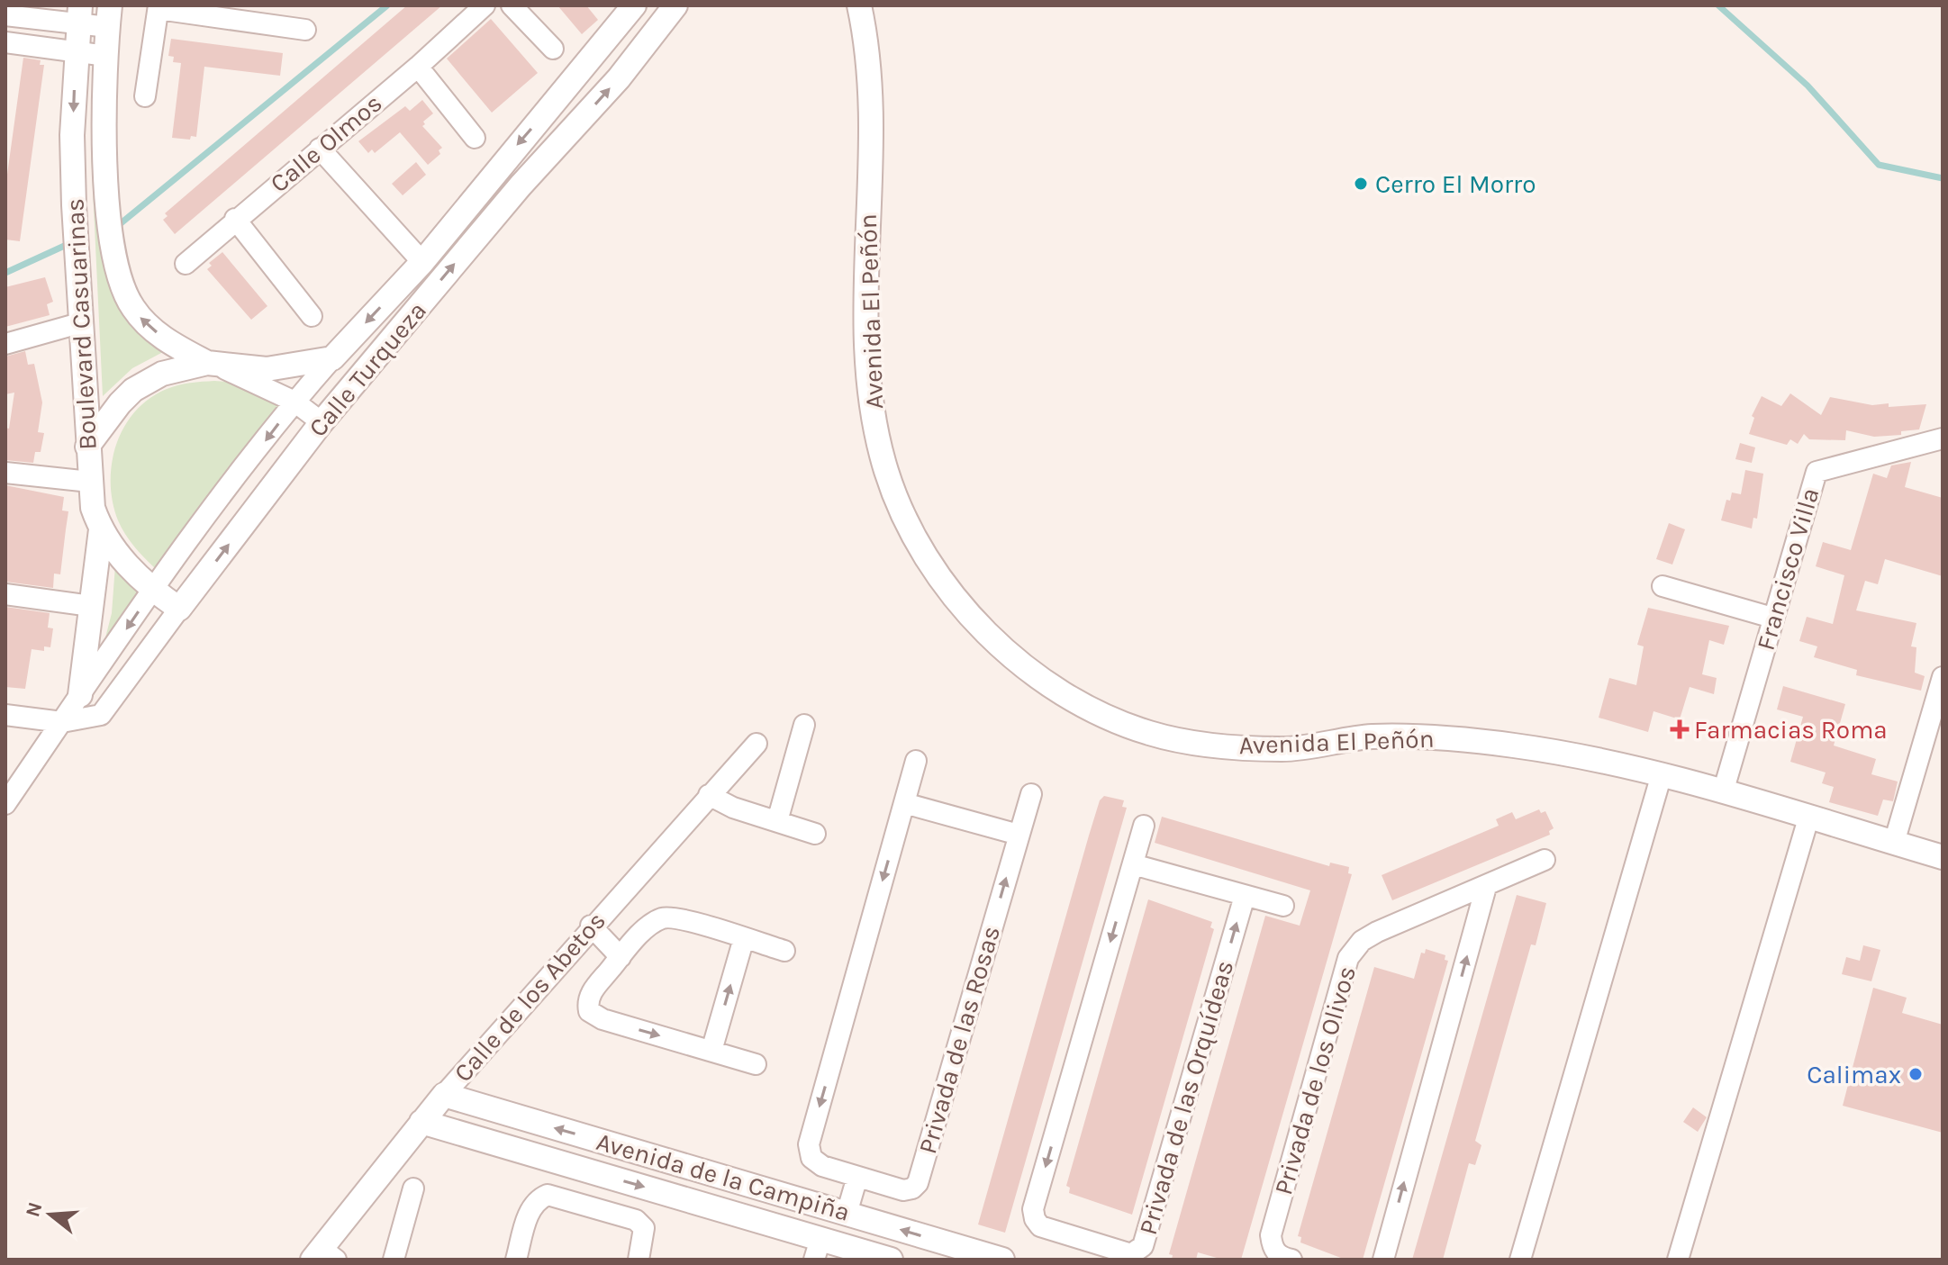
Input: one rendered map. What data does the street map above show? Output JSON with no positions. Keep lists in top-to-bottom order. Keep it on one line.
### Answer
{"streets":{"street":["Calle Olmos","Avenida El Peñón","Boulevard Casuarinas","Calle Turqueza","Francisco Villa","Calle de los Abetos","Privada de las Rosas","Privada de los Olivos","Privada de las Orquídeas","Avenida de la Campiña"]},"crossings":[["Avenida El Peñón","Francisco Villa"],["Boulevard Casuarinas","Calle Turqueza"],["Calle de los Abetos","Avenida de la Campiña"]],"places":{"other":["Cerro El Morro","Calimax"],"health":["Farmacias Roma"]},"north":"left"}
